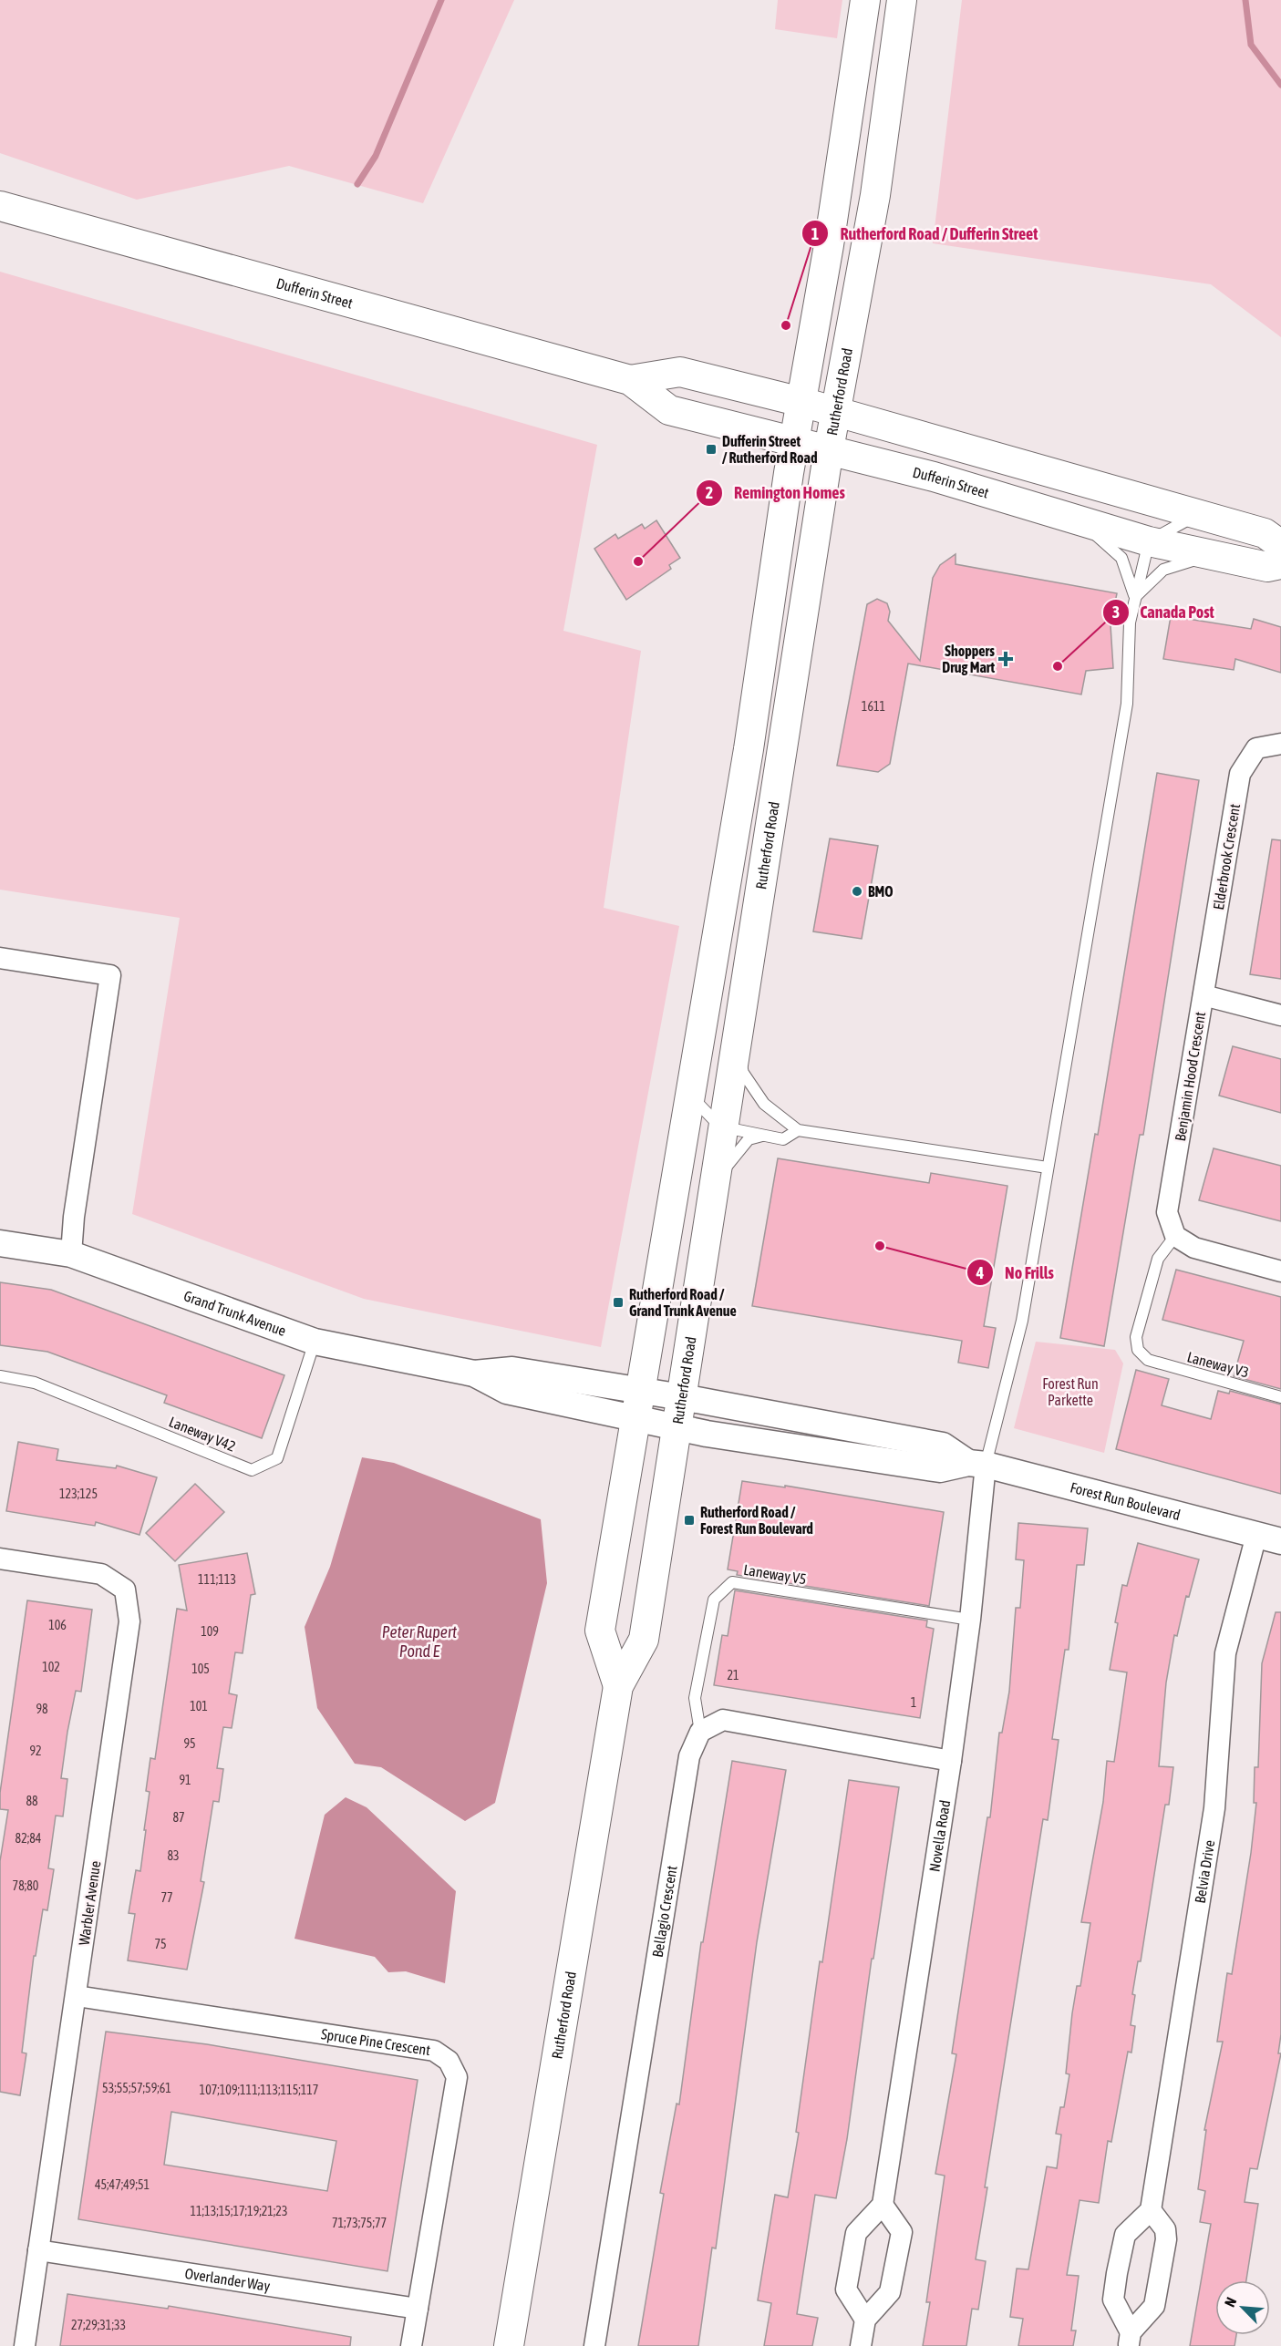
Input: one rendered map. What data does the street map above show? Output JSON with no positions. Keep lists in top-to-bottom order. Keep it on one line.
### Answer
{"streets":{"main road":["Dufferin Street","Rutherford Road"],"street":["Elderbrook Crescent","Benjamin Hood Crescent","Grand Trunk Avenue","Forest Run Boulevard","Novella Road","Belvia Drive","Warbler Avenue","Bellagio Crescent","Spruce Pine Crescent","Overlander Way"],"lane":["Laneway V3","Laneway V42","Laneway V5"]},"crossings":[["Dufferin Street","Rutherford Road"],["Rutherford Road","Grand Trunk Avenue"],["Rutherford Road","Forest Run Boulevard"],["Elderbrook Crescent","Benjamin Hood Crescent"],["Benjamin Hood Crescent","Laneway V3"],["Grand Trunk Avenue","Laneway V42"],["Grand Trunk Avenue","Forest Run Boulevard"],["Forest Run Boulevard","Novella Road"],["Forest Run Boulevard","Belvia Drive"],["Laneway V5","Novella Road"],["Laneway V5","Bellagio Crescent"],["Warbler Avenue","Spruce Pine Crescent"],["Warbler Avenue","Overlander Way"],["Spruce Pine Crescent","Overlander Way"]],"water":["Peter Rupert Pond E"],"parks":["Forest Run Parkette"],"places":{"other":["Rutherford Road / Dufferin Street","Remington Homes","Canada Post","BMO","No Frills"],"transit":["Dufferin Street / Rutherford Road","Rutherford Road / Grand Trunk Avenue","Rutherford Road / Forest Run Boulevard"],"health":["Shoppers Drug Mart"]},"house_numbers":["1611","123;125","111;113","106","109","102","105","21","1","101","98","95","92","91","88","87","82;84","83","78;80","77","75","53;55;57;59;61","107;109;111;113;115;117","45;47;49;51","11;13;15;17;19;21;23","71;73;75;77","27;29;31;33"],"north":"top left"}
